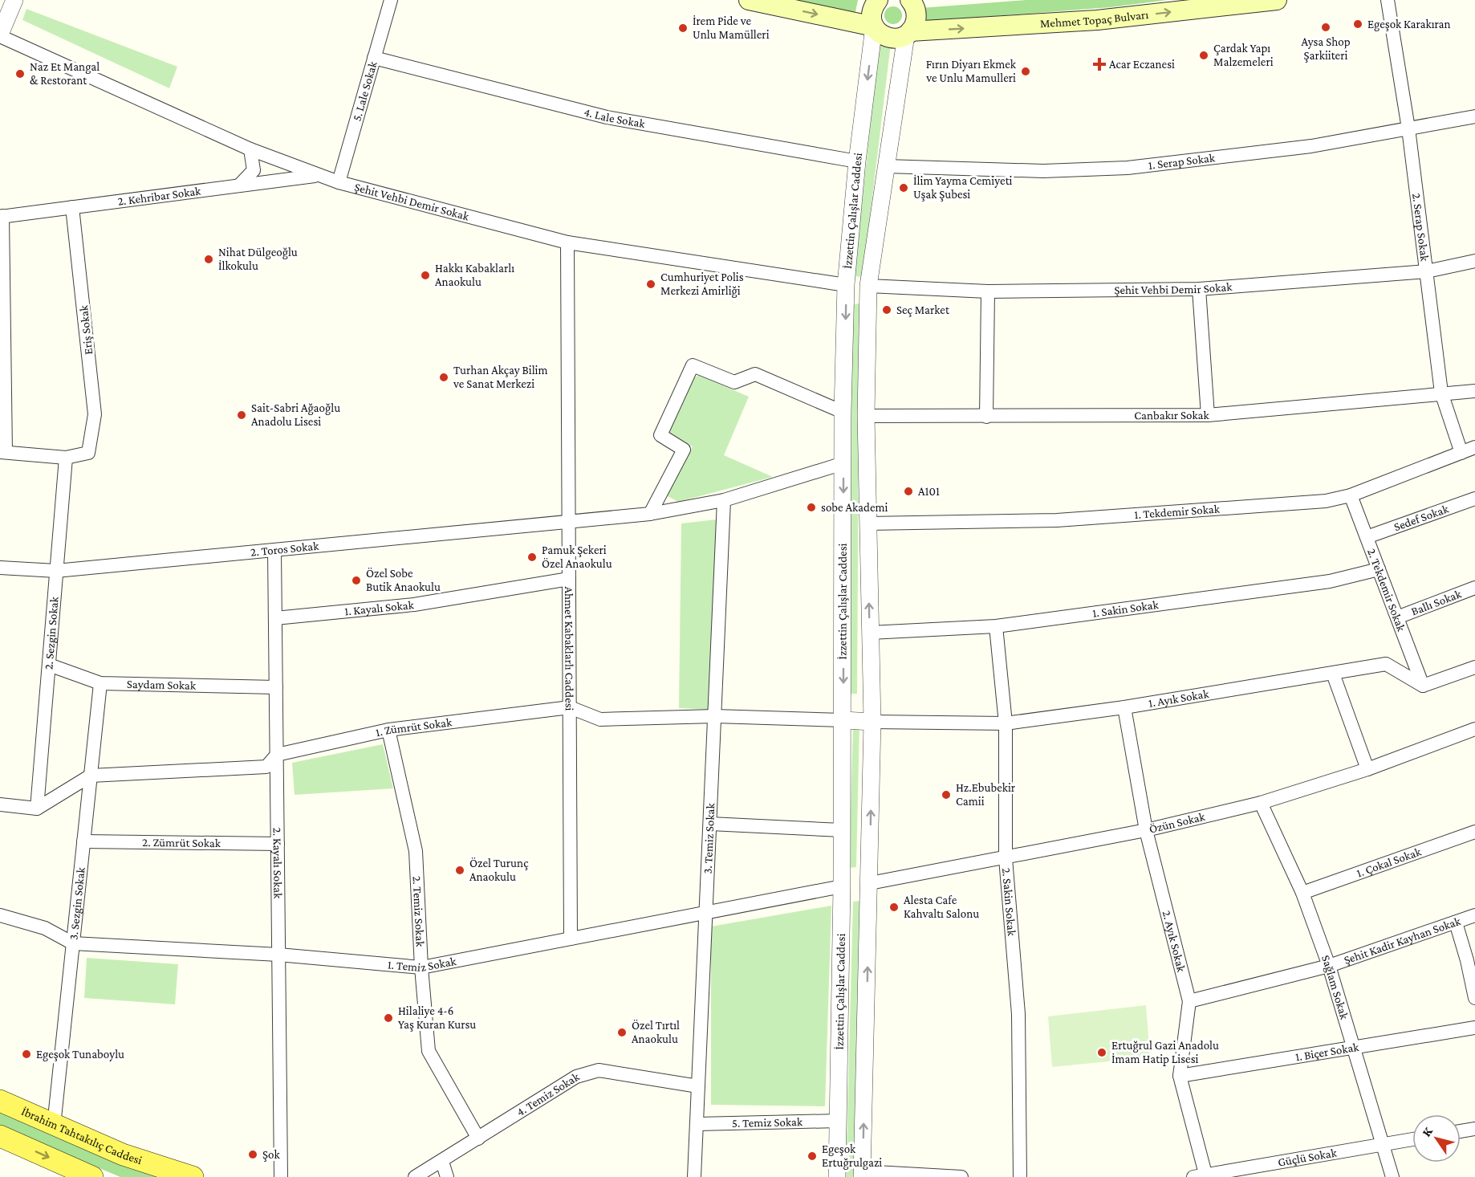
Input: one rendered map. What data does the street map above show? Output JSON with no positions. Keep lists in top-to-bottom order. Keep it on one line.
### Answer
{"streets":{"main road":["Mehmet Topaç Bulvarı","İbrahim Tahtakılıç Caddesi"],"street":["5. Lale Sokak","4. Lale Sokak","1. Serap Sokak","2. Kehribar Sokak","Şehit Vehbi Demir Sokak","İzzettin Çalışlar Caddesi","2. Serap Sokak","Eriş Sokak","Canbakır Sokak","1. Tekdemir Sokak","Sedef Sokak","2. Toros Sokak","2. Tekdemir Sokak","Ballı Sokak","1. Kayalı Sokak","1. Sakin Sokak","2. Sezgin Sokak","Ahmet Kabaklarlı Caddesi","Saydam Sokak","1. Ayık Sokak","1. Zümrüt Sokak","Özün Sokak","3. Temiz Sokak","2. Zümrüt Sokak","1. Çokal Sokak","2. Kayalı Sokak","2. Sakin Sokak","3. Sezgin Sokak","2. Temiz Sokak","2. Ayık Sokak","Şehit Kadir Kayhan Sokak","1. Temiz Sokak","Sağlam Sokak","1. Biçer Sokak","4. Temiz Sokak","5. Temiz Sokak","Güçlü Sokak"]},"crossings":[["Mehmet Topaç Bulvarı","İzzettin Çalışlar Caddesi"],["5. Lale Sokak","4. Lale Sokak"],["5. Lale Sokak","Şehit Vehbi Demir Sokak"],["4. Lale Sokak","İzzettin Çalışlar Caddesi"],["1. Serap Sokak","İzzettin Çalışlar Caddesi"],["1. Serap Sokak","2. Serap Sokak"],["2. Kehribar Sokak","Şehit Vehbi Demir Sokak"],["2. Kehribar Sokak","Eriş Sokak"],["Şehit Vehbi Demir Sokak","İzzettin Çalışlar Caddesi"],["Şehit Vehbi Demir Sokak","2. Serap Sokak"],["Şehit Vehbi Demir Sokak","Ahmet Kabaklarlı Caddesi"],["İzzettin Çalışlar Caddesi","Canbakır Sokak"],["İzzettin Çalışlar Caddesi","1. Tekdemir Sokak"],["İzzettin Çalışlar Caddesi","2. Toros Sokak"],["İzzettin Çalışlar Caddesi","1. Sakin Sokak"],["İzzettin Çalışlar Caddesi","1. Ayık Sokak"],["İzzettin Çalışlar Caddesi","1. Zümrüt Sokak"],["İzzettin Çalışlar Caddesi","Özün Sokak"],["İzzettin Çalışlar Caddesi","1. Temiz Sokak"],["İzzettin Çalışlar Caddesi","5. Temiz Sokak"],["2. Serap Sokak","Canbakır Sokak"],["2. Serap Sokak","1. Tekdemir Sokak"],["Eriş Sokak","2. Sezgin Sokak"],["1. Tekdemir Sokak","2. Tekdemir Sokak"],["Sedef Sokak","2. Tekdemir Sokak"],["2. Toros Sokak","2. Sezgin Sokak"],["2. Toros Sokak","Ahmet Kabaklarlı Caddesi"],["2. Toros Sokak","3. Temiz Sokak"],["2. Toros Sokak","2. Kayalı Sokak"],["2. Tekdemir Sokak","Ballı Sokak"],["2. Tekdemir Sokak","1. Sakin Sokak"],["2. Tekdemir Sokak","1. Ayık Sokak"],["1. Kayalı Sokak","Ahmet Kabaklarlı Caddesi"],["1. Kayalı Sokak","2. Kayalı Sokak"],["1. Sakin Sokak","2. Sakin Sokak"],["2. Sezgin Sokak","Saydam Sokak"],["2. Sezgin Sokak","1. Zümrüt Sokak"],["Ahmet Kabaklarlı Caddesi","1. Zümrüt Sokak"],["Ahmet Kabaklarlı Caddesi","1. Temiz Sokak"],["Saydam Sokak","2. Kayalı Sokak"],["Saydam Sokak","3. Sezgin Sokak"],["1. Ayık Sokak","2. Sakin Sokak"],["1. Ayık Sokak","2. Ayık Sokak"],["1. Zümrüt Sokak","3. Temiz Sokak"],["1. Zümrüt Sokak","2. Kayalı Sokak"],["1. Zümrüt Sokak","3. Sezgin Sokak"],["1. Zümrüt Sokak","2. Temiz Sokak"],["Özün Sokak","2. Sakin Sokak"],["Özün Sokak","2. Ayık Sokak"],["Özün Sokak","Sağlam Sokak"],["3. Temiz Sokak","1. Temiz Sokak"],["3. Temiz Sokak","4. Temiz Sokak"],["3. Temiz Sokak","5. Temiz Sokak"],["2. Zümrüt Sokak","2. Kayalı Sokak"],["2. Zümrüt Sokak","3. Sezgin Sokak"],["1. Çokal Sokak","Sağlam Sokak"],["2. Kayalı Sokak","1. Temiz Sokak"],["3. Sezgin Sokak","1. Temiz Sokak"],["3. Sezgin Sokak","İbrahim Tahtakılıç Caddesi"],["2. Temiz Sokak","1. Temiz Sokak"],["2. Temiz Sokak","4. Temiz Sokak"],["2. Ayık Sokak","Şehit Kadir Kayhan Sokak"],["2. Ayık Sokak","1. Biçer Sokak"],["2. Ayık Sokak","Güçlü Sokak"],["Şehit Kadir Kayhan Sokak","Sağlam Sokak"],["Sağlam Sokak","1. Biçer Sokak"],["Sağlam Sokak","Güçlü Sokak"]],"one_way":["Mehmet Topaç Bulvarı"],"places":{"other":["Egeşok Karakıran","Aysa Shop Şarkiiteri","İrem Pide ve Unlu Mamülleri","Çardak Yapı Malzemeleri","Fırın Diyarı Ekmek ve Unlu Mamulleri","Naz Et Mangal & Restorant","İlim Yayma Cemiyeti Uşak Şubesi","Nihat Dülgeoğlu İlkokulu","Hakkı Kabaklarlı Anaokulu","Cumhuriyet Polis Merkezi Amirliği","Seç Market","Turhan Akçay Bilim ve Sanat Merkezi","Sait-Sabri Ağaoğlu Anadolu Lisesi","A101","sobe Akademi","Pamuk Şekeri Özel Anaokulu","Özel Sobe Butik Anaokulu","Hz.Ebubekir Camii","Özel Turunç Anaokulu","Alesta Cafe Kahvaltı Salonu","Hilaliye 4-6 Yaş Kuran Kursu","Özel Tırtıl Anaokulu","Ertuğrul Gazi Anadolu İmam Hatip Lisesi","Egeşok Tunaboylu","Şok","Egeşok Ertuğrulgazi"],"health":["Acar Eczanesi"]},"north":"top left"}
